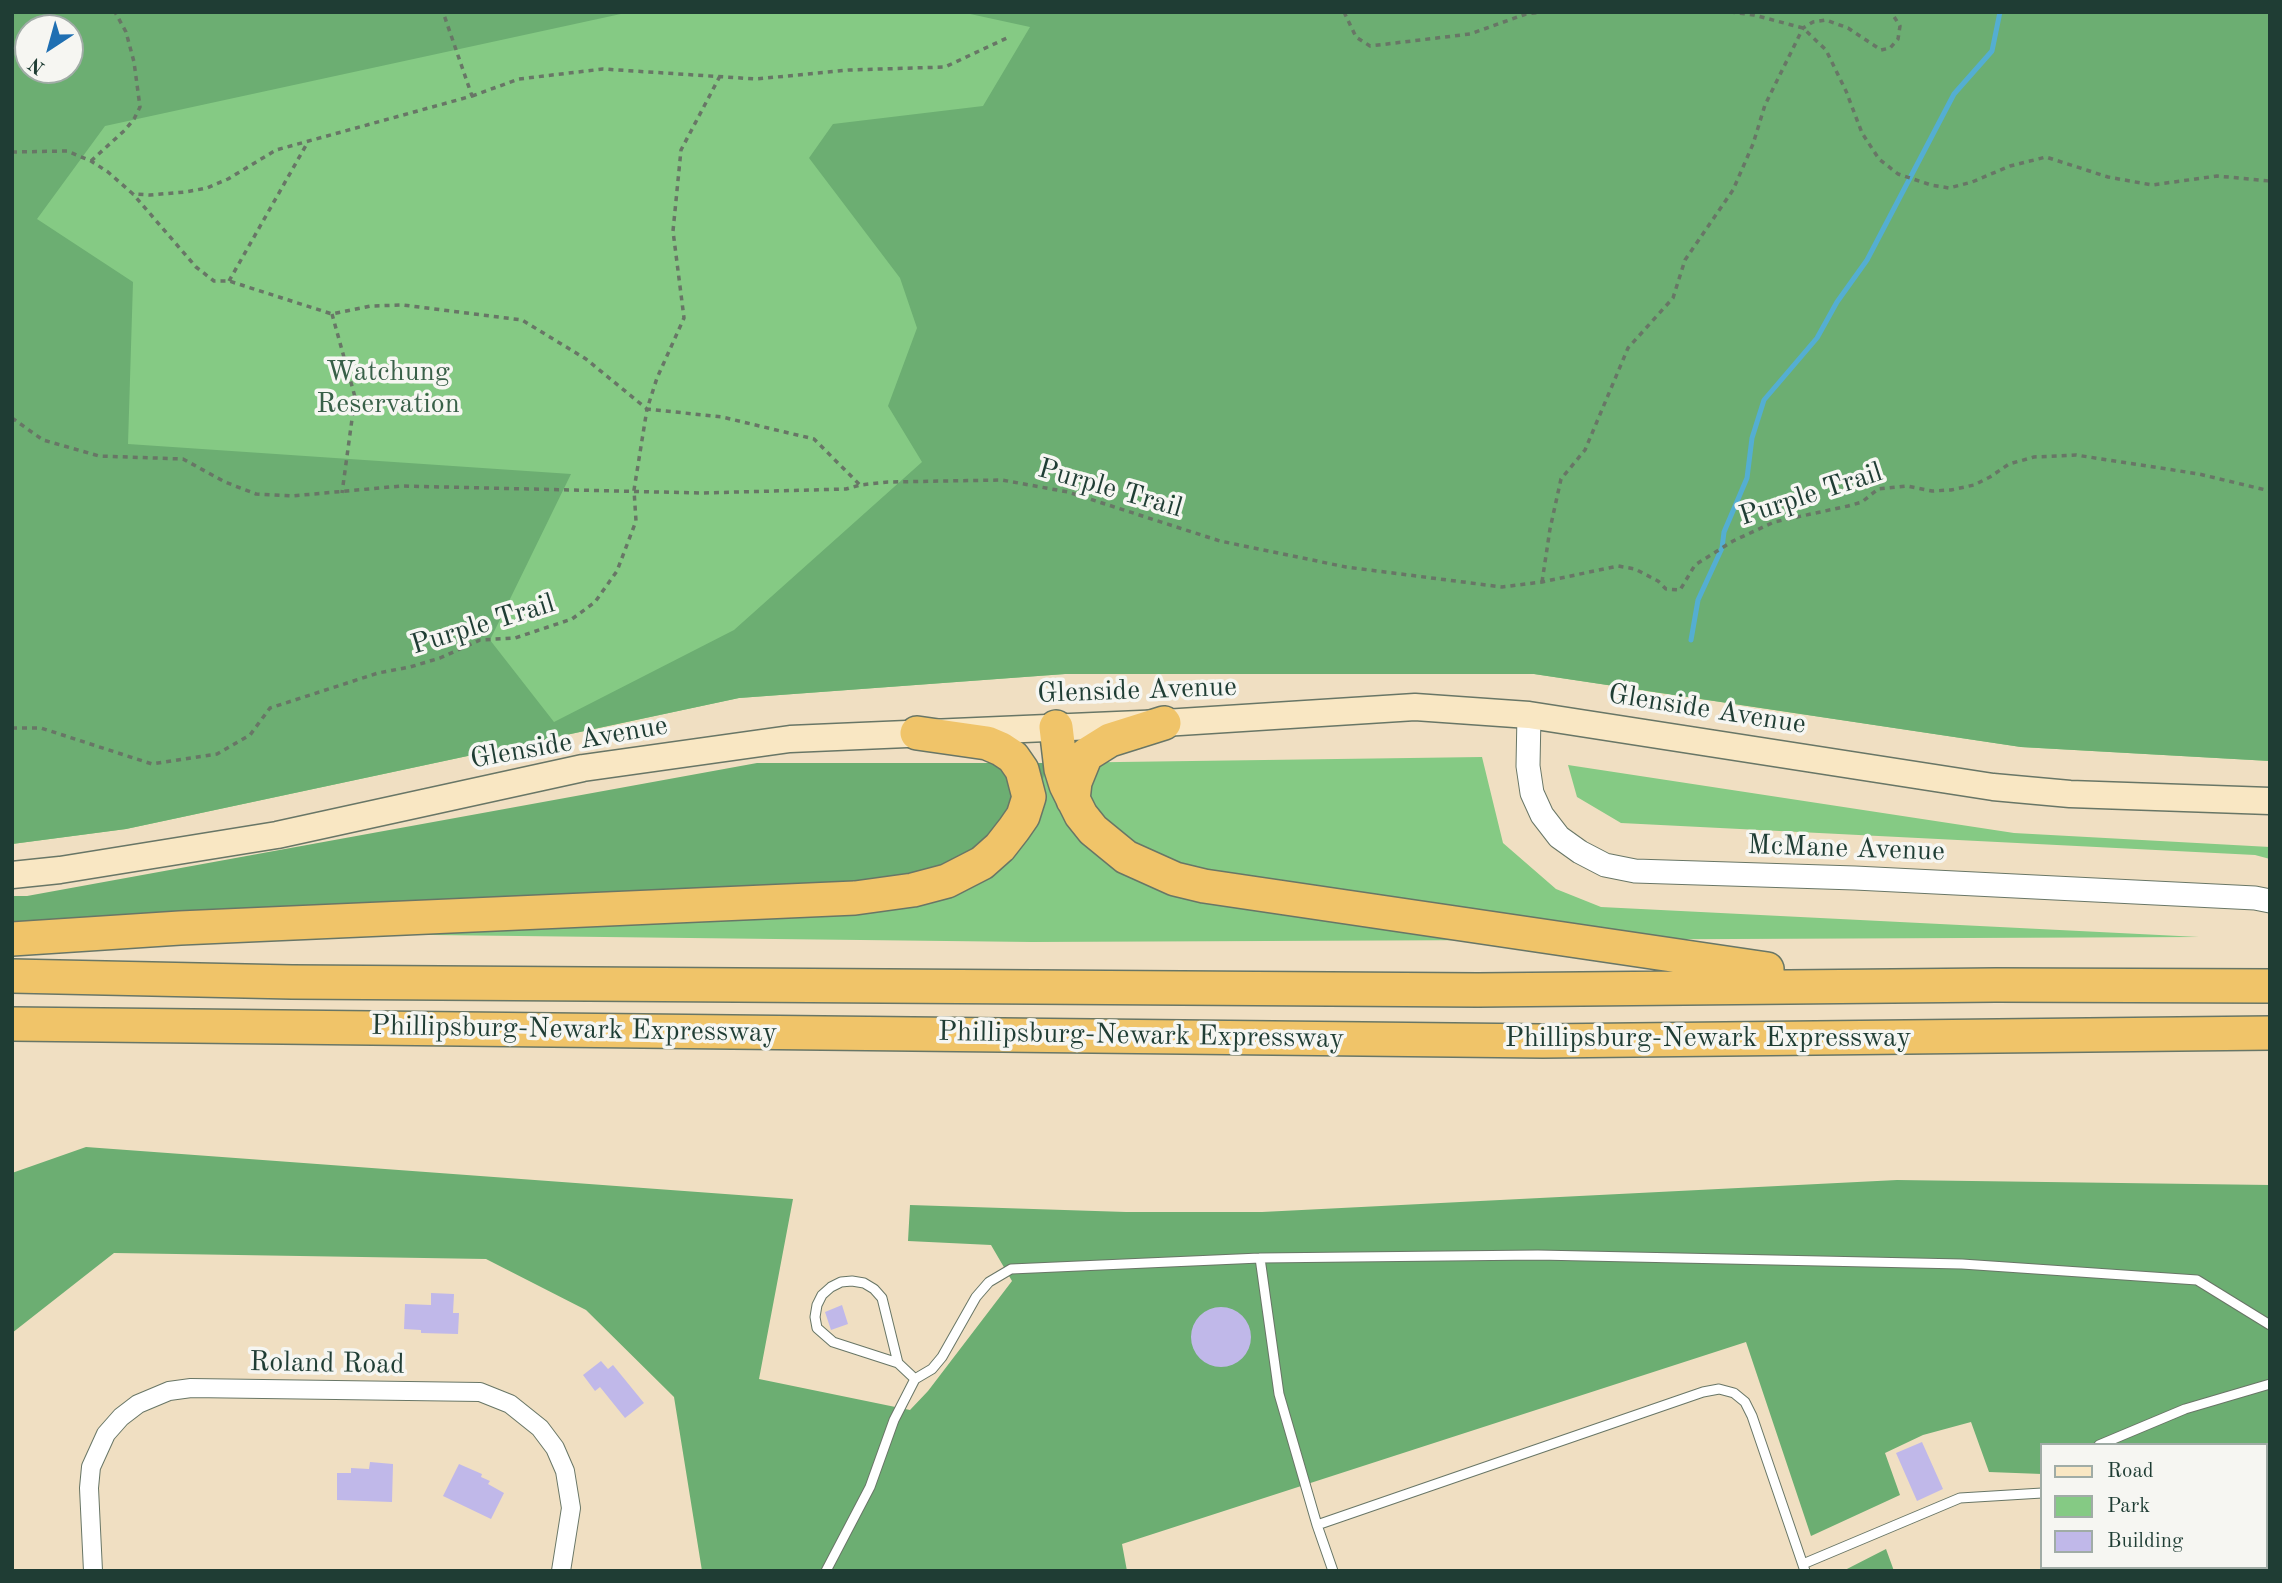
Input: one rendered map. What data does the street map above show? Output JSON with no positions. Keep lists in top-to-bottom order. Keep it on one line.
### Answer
{"streets":{"highway":["Phillipsburg-Newark Expressway"],"main road":["Glenside Avenue"],"street":["McMane Avenue","Roland Road"],"path":["Purple Trail"]},"crossings":[["Glenside Avenue","McMane Avenue"]],"parks":["Watchung Reservation"],"legend":["Road","Park","Building"],"north":"bottom left"}
